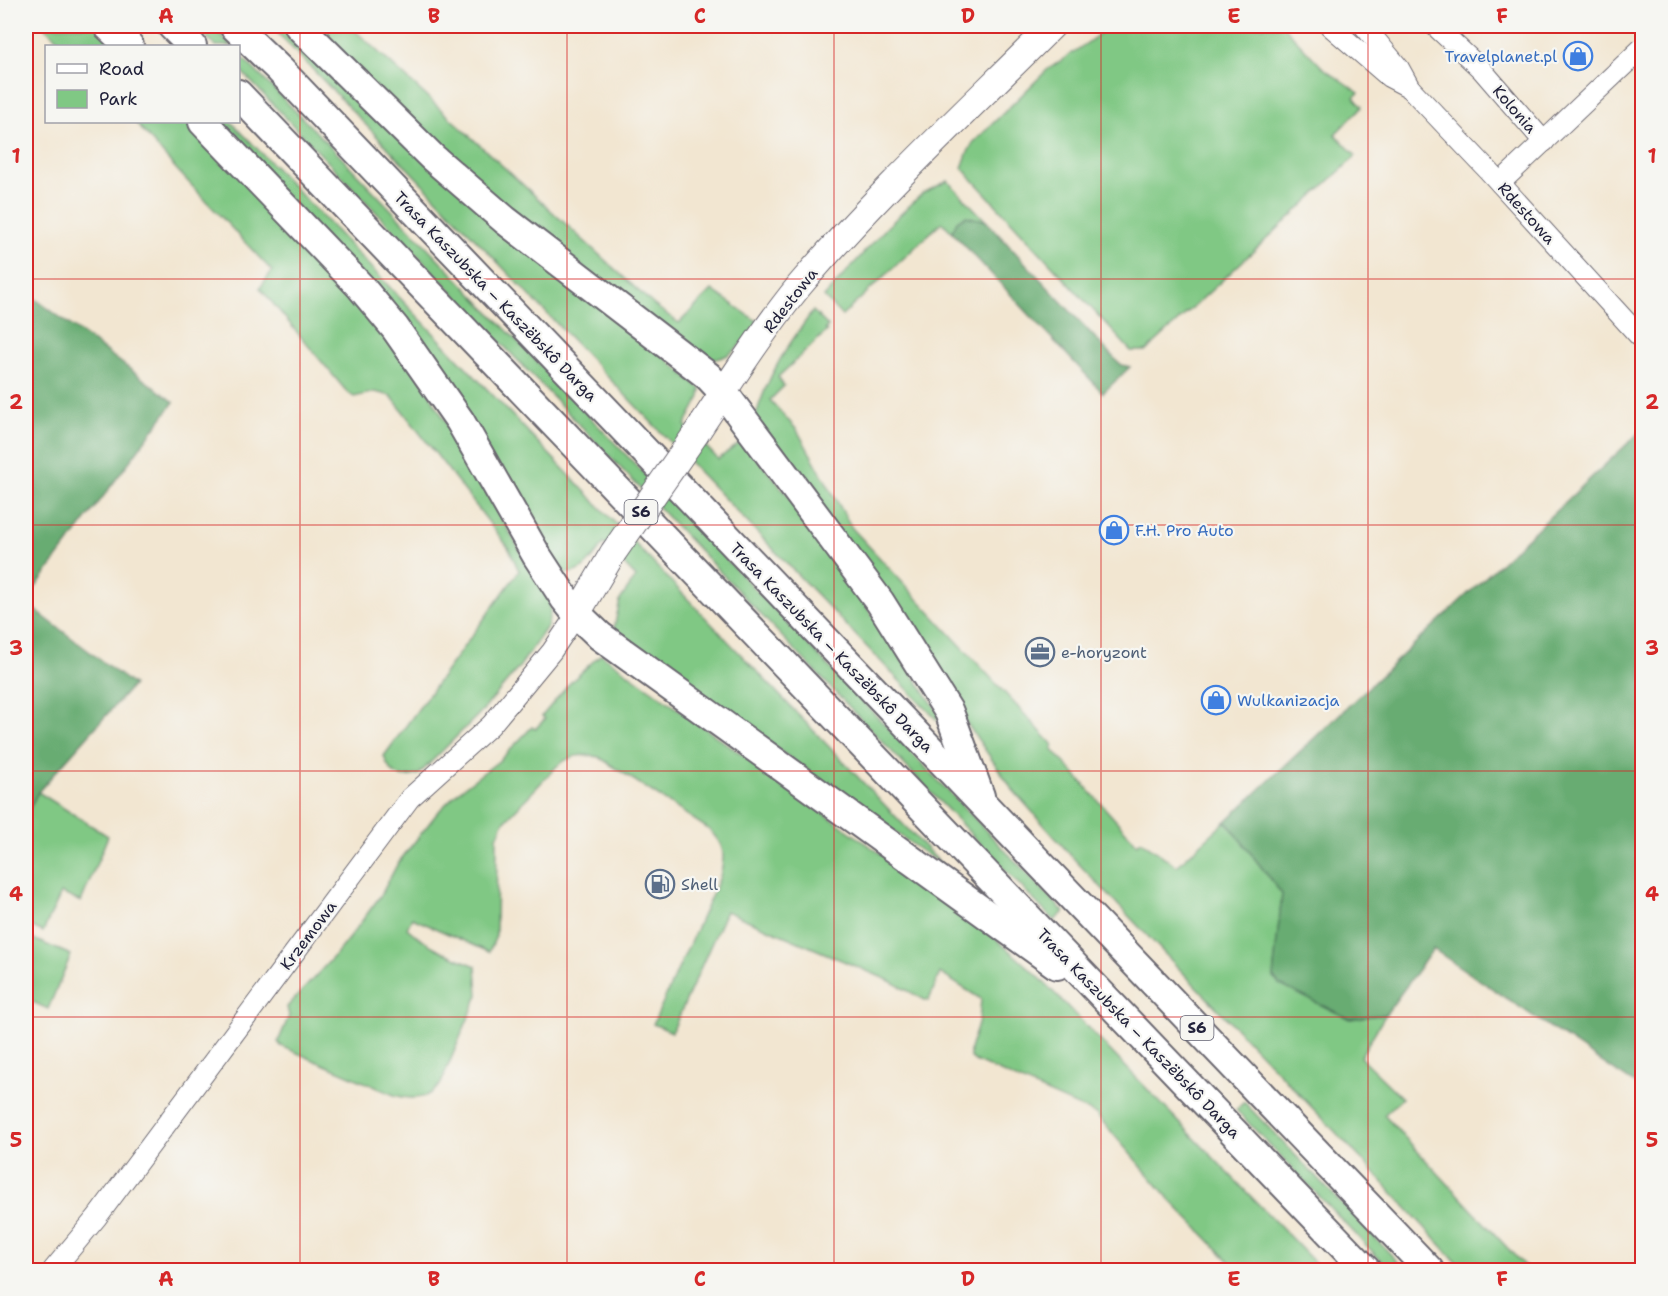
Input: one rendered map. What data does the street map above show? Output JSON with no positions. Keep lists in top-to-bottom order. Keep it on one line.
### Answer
{"streets":{"highway":["Trasa Kaszubska – Kaszëbskô Darga","S6"],"main road":["Rdestowa"],"street":["Kolonia","Krzemowa"]},"crossings":[["Rdestowa","Krzemowa"]],"places":{"shop":["Travelplanet.pl","F.H. Pro Auto","Wulkanizacja"],"office":["e-horyzont"],"fuel station":["Shell"]},"legend":["Road","Park"],"grid":{"columns":["A","B","C","D","E","F"],"rows":["1","2","3","4","5"]}}
